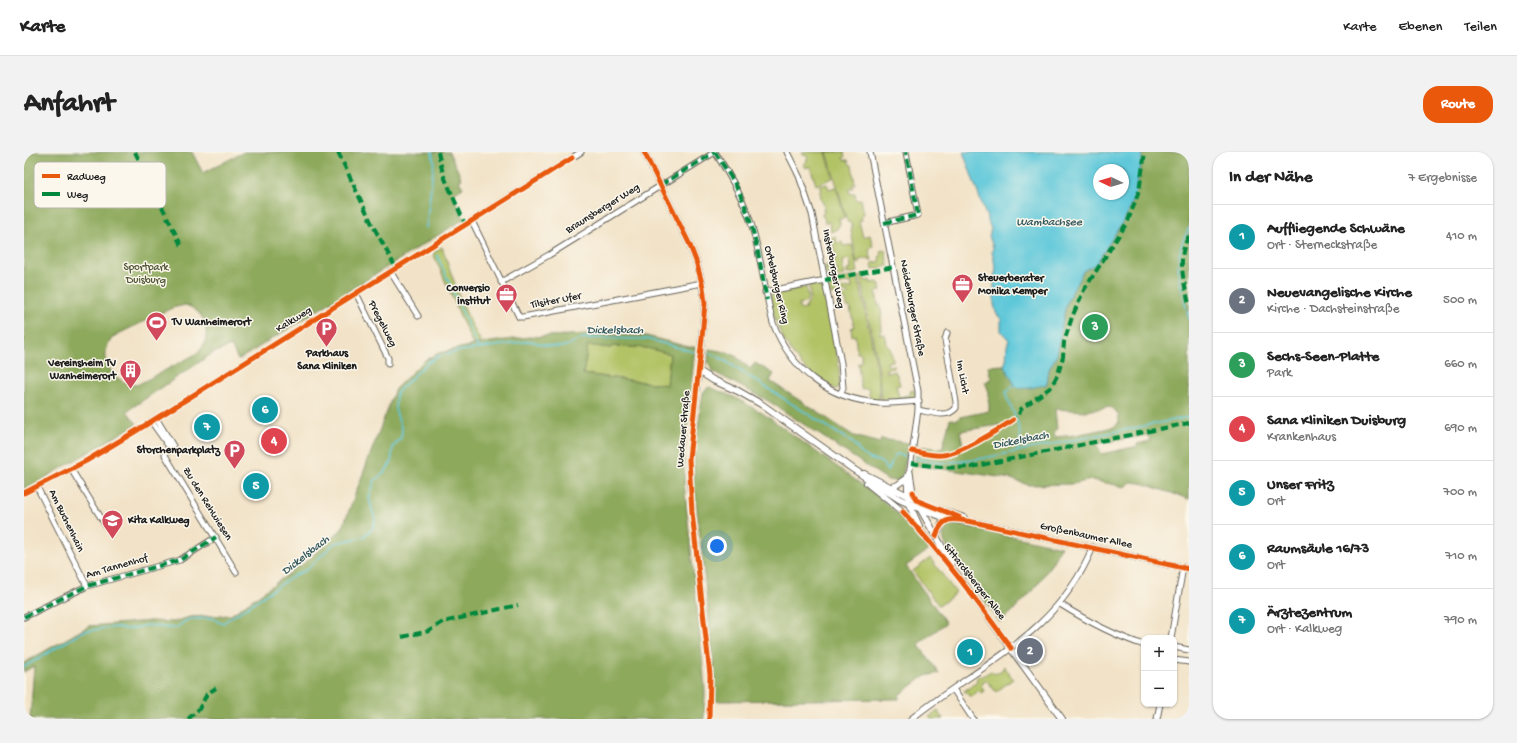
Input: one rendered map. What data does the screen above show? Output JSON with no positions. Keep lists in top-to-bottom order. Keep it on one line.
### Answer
{"streets":{"main road":["Wedauer Straße","Großenbaumer Allee","Sittardsberger Allee"],"street":["Braunsberger Weg","Insterburger Weg","Ortelsburger Ring","Tilsiter Ufer","Neidenburger Straße","Kalkweg","Pregelweg","Im Licht","Zu den Rehwiesen","Am Buchenhain","Am Tannenhof"]},"crossings":[["Braunsberger Weg","Ortelsburger Ring"],["Braunsberger Weg","Tilsiter Ufer"],["Braunsberger Weg","Wedauer Straße"],["Insterburger Weg","Ortelsburger Ring"],["Ortelsburger Ring","Neidenburger Straße"],["Tilsiter Ufer","Kalkweg"],["Tilsiter Ufer","Wedauer Straße"],["Neidenburger Straße","Im Licht"],["Neidenburger Straße","Großenbaumer Allee"],["Neidenburger Straße","Sittardsberger Allee"],["Kalkweg","Pregelweg"],["Kalkweg","Zu den Rehwiesen"],["Kalkweg","Am Buchenhain"],["Wedauer Straße","Großenbaumer Allee"],["Zu den Rehwiesen","Am Tannenhof"],["Am Buchenhain","Am Tannenhof"],["Großenbaumer Allee","Sittardsberger Allee"]],"water":["Wambachsee","Dickelsbach"],"parks":["Sportpark Duisburg"],"places":{"office":["Steuerberater Monika Kemper","Conversio institut"],"sports":["TV Wanheimerort"],"parking":["Parkhaus Sana Kliniken","Storchenparkplatz"],"building":["Vereinsheim TV Wanheimerort"],"school or university":["Kita Kalkweg"]},"legend":["Radweg","Weg"],"north":"left","page":{"header":"Karte","nav":["Karte","Ebenen","Teilen"],"buttons":"Route","title":"Anfahrt","heading":["In der Nähe","7 Ergebnisse"],"list":[{"mark":"1","name":"Auffliegende Schwäne","note":"Ort · Sterneckstraße","value":"410 m"},{"mark":"2","name":"Neuevangelische Kirche","note":"Kirche · Dachsteinstraße","value":"500 m"},{"mark":"3","name":"Sechs-Seen-Platte","note":"Park","value":"660 m"},{"mark":"4","name":"Sana Kliniken Duisburg","note":"Krankenhaus","value":"690 m"},{"mark":"5","name":"Unser Fritz","note":"Ort","value":"700 m"},{"mark":"6","name":"Raumsäule 16/73","note":"Ort","value":"710 m"},{"mark":"7","name":"Ärztezentrum","note":"Ort · Kalkweg","value":"790 m"}],"pins":["3","6","7","4","5","2","1"],"map_buttons":["+","−"]}}
